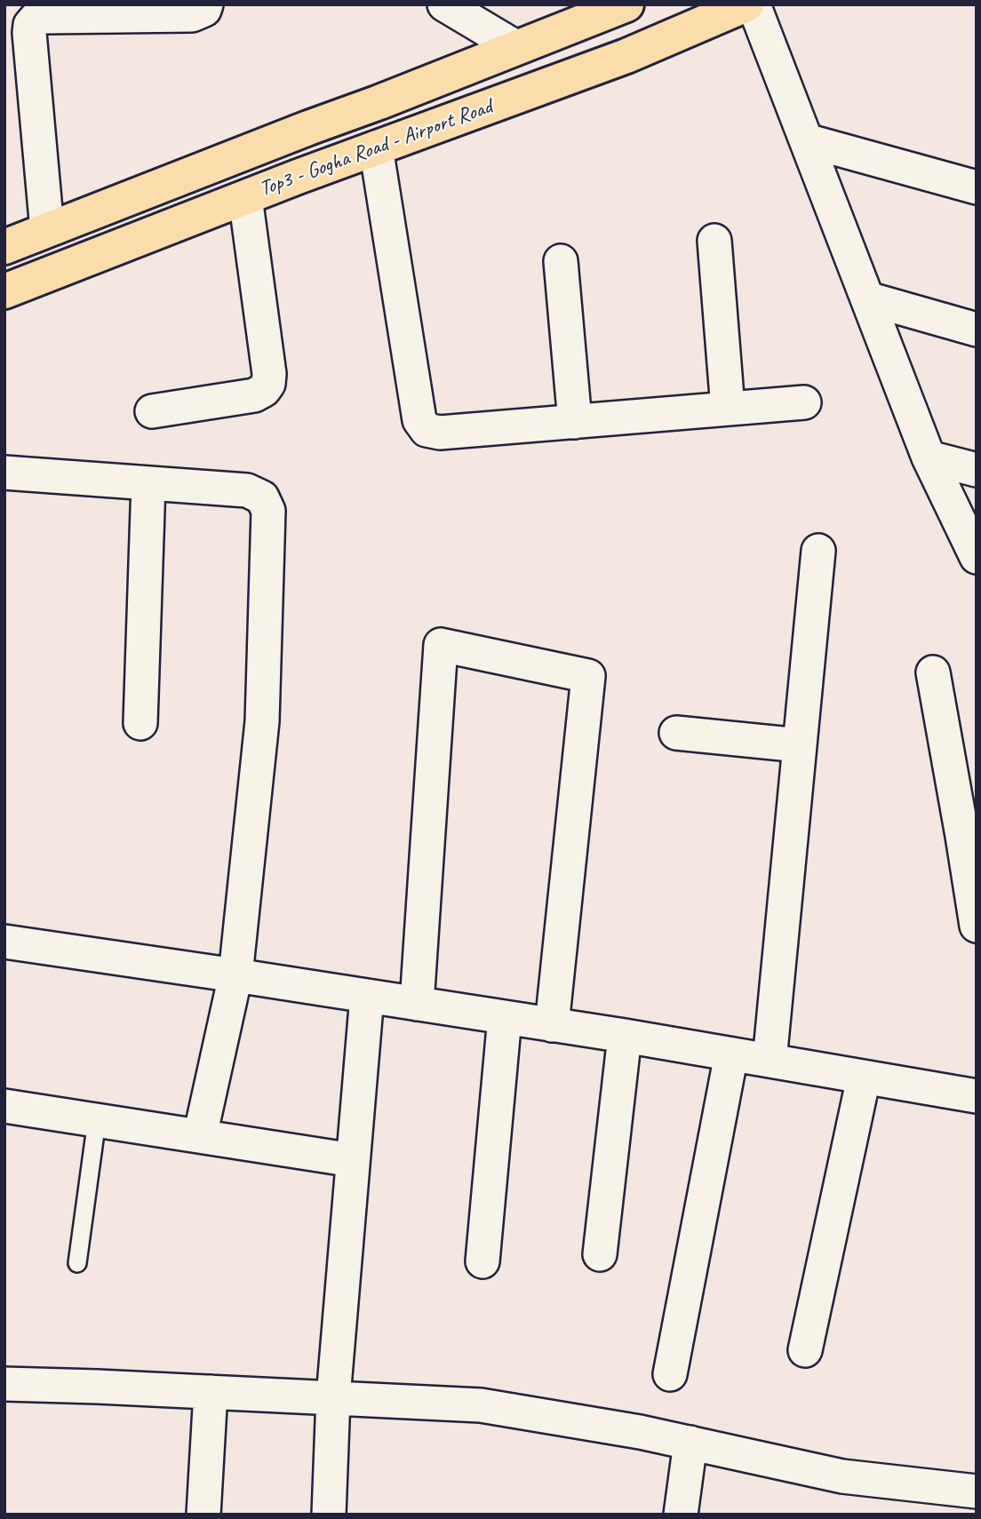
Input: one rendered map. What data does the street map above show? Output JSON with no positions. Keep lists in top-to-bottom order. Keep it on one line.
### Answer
{"streets":{"main road":["Top3 - Gogha Road - Airport Road"]}}
